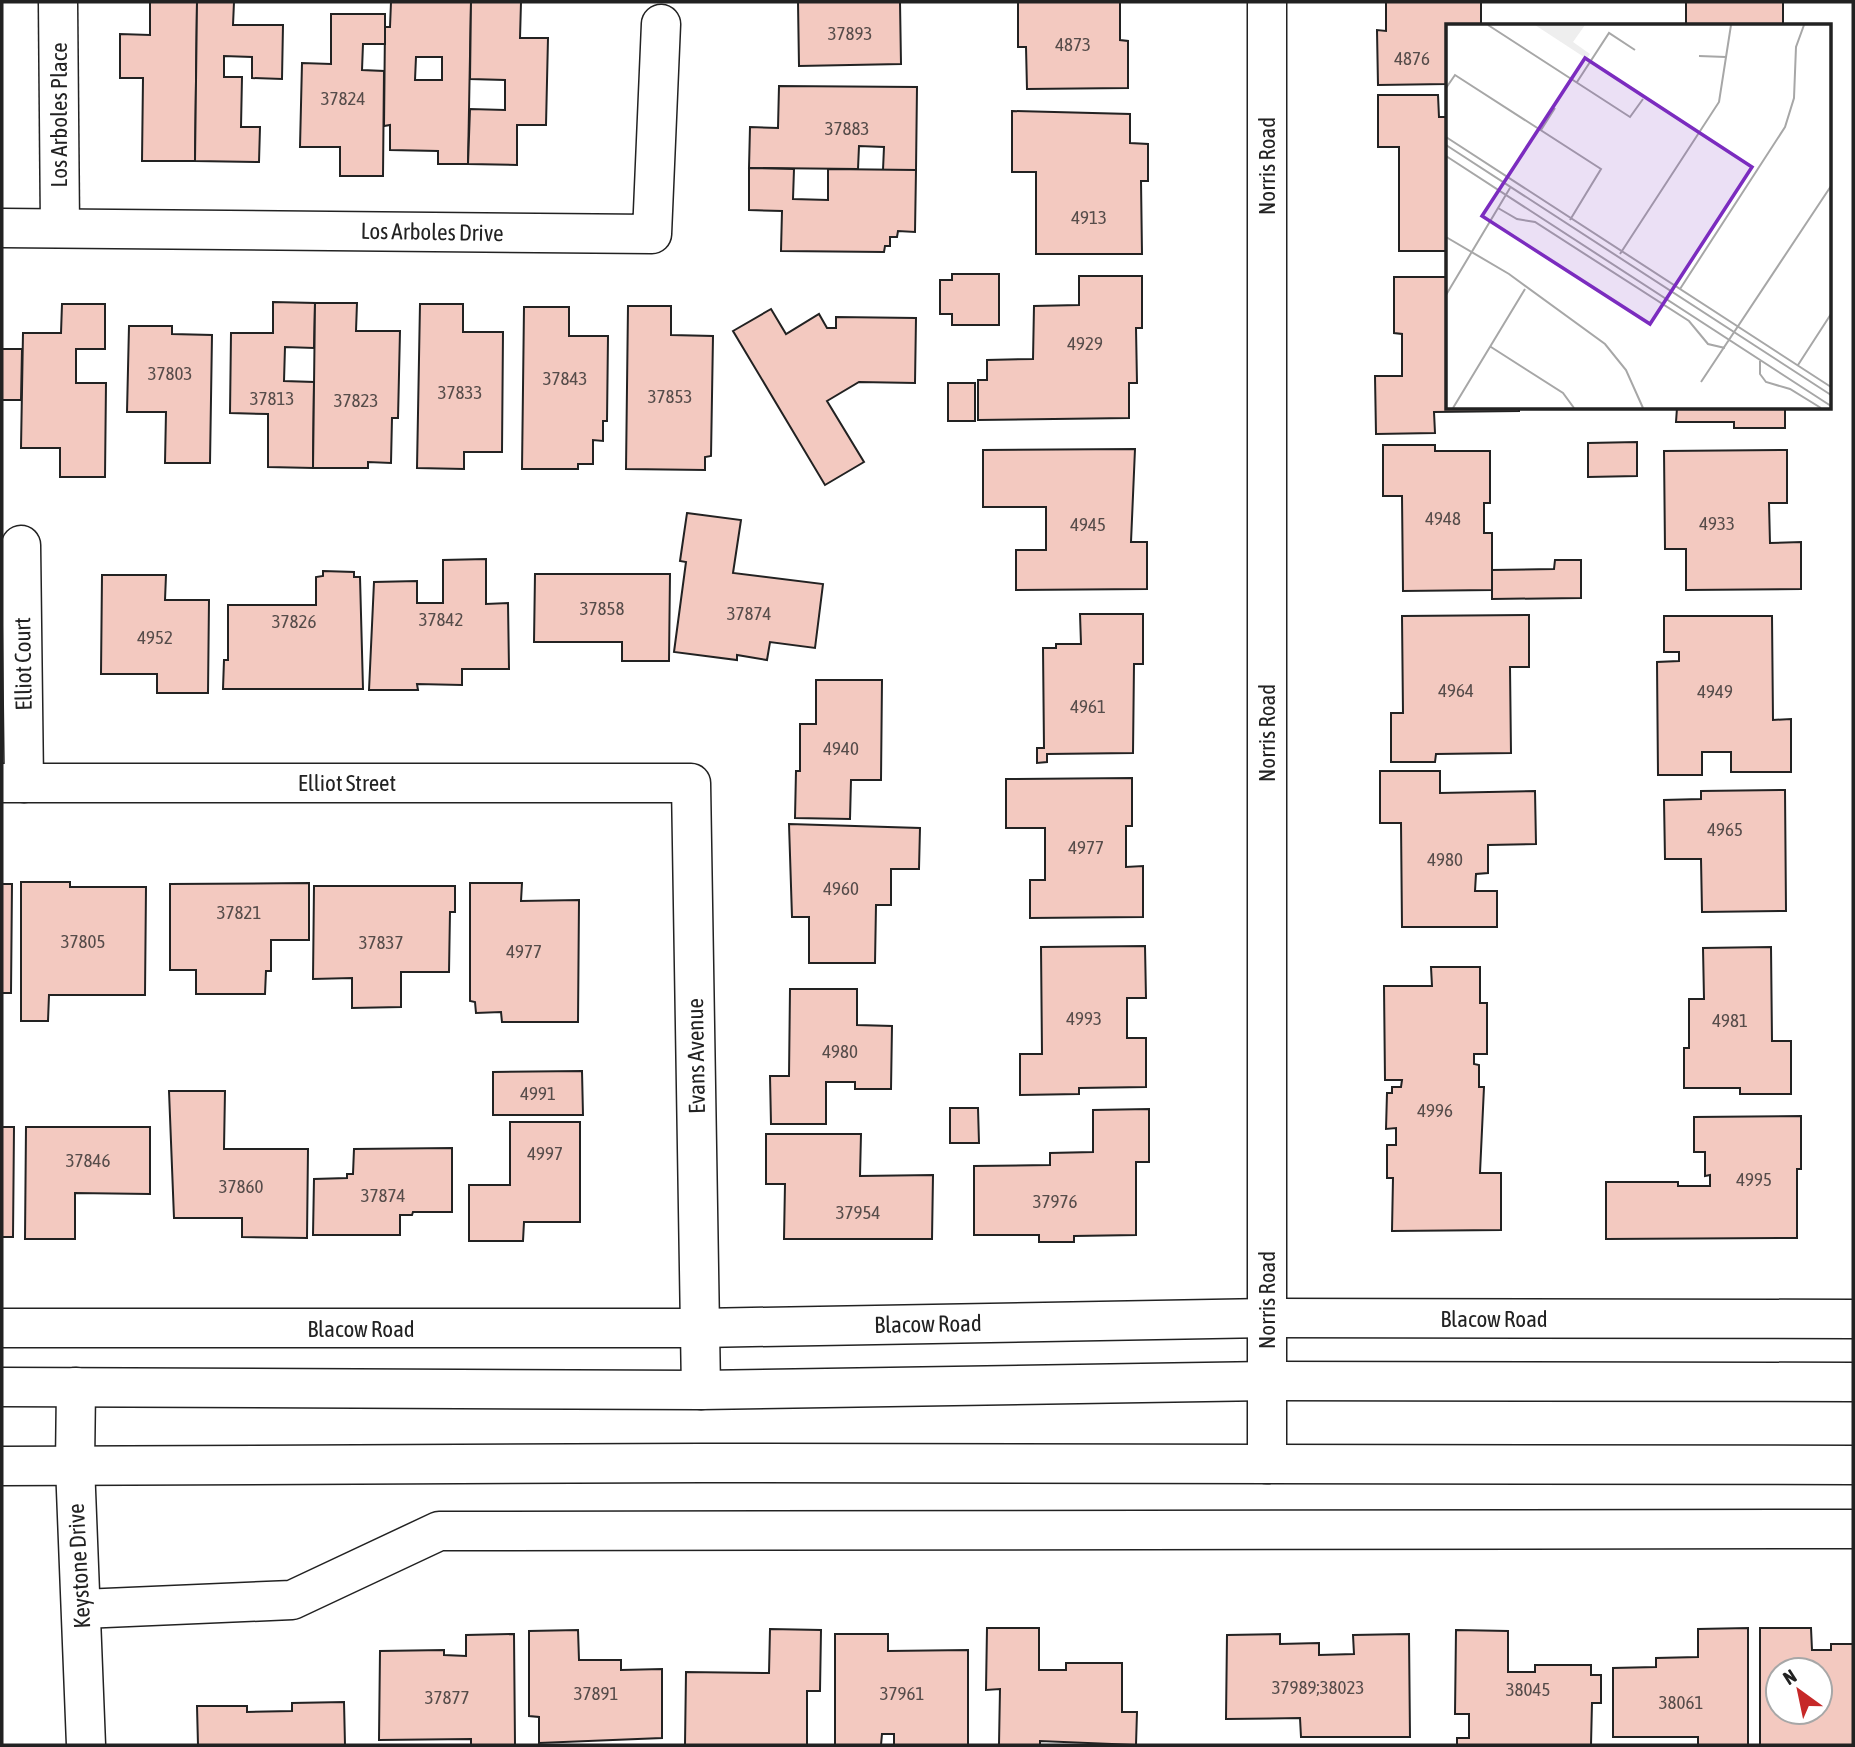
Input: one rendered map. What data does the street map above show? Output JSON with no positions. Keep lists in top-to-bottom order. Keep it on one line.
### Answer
{"streets":{"street":["Los Arboles Place","Norris Road","Los Arboles Drive","Elliot Court","Elliot Street","Evans Avenue","Blacow Road","Keystone Drive"]},"crossings":[["Los Arboles Place","Los Arboles Drive"],["Norris Road","Blacow Road"],["Elliot Court","Elliot Street"],["Elliot Street","Evans Avenue"],["Evans Avenue","Blacow Road"]],"house_numbers":["37893","4873","4876","37824","37883","4913","4929","37803","37843","37833","37853","37813","37823","4948","4933","4945","37858","37874","37842","37826","4952","4964","4949","4961","4940","4965","4977","4980","4960","37821","37805","37837","4977","4993","4981","4980","4991","4996","4997","37846","4995","37860","37874","37976","37954","37989;38023","38045","37891","37961","37877","38061"],"north":"top left"}
